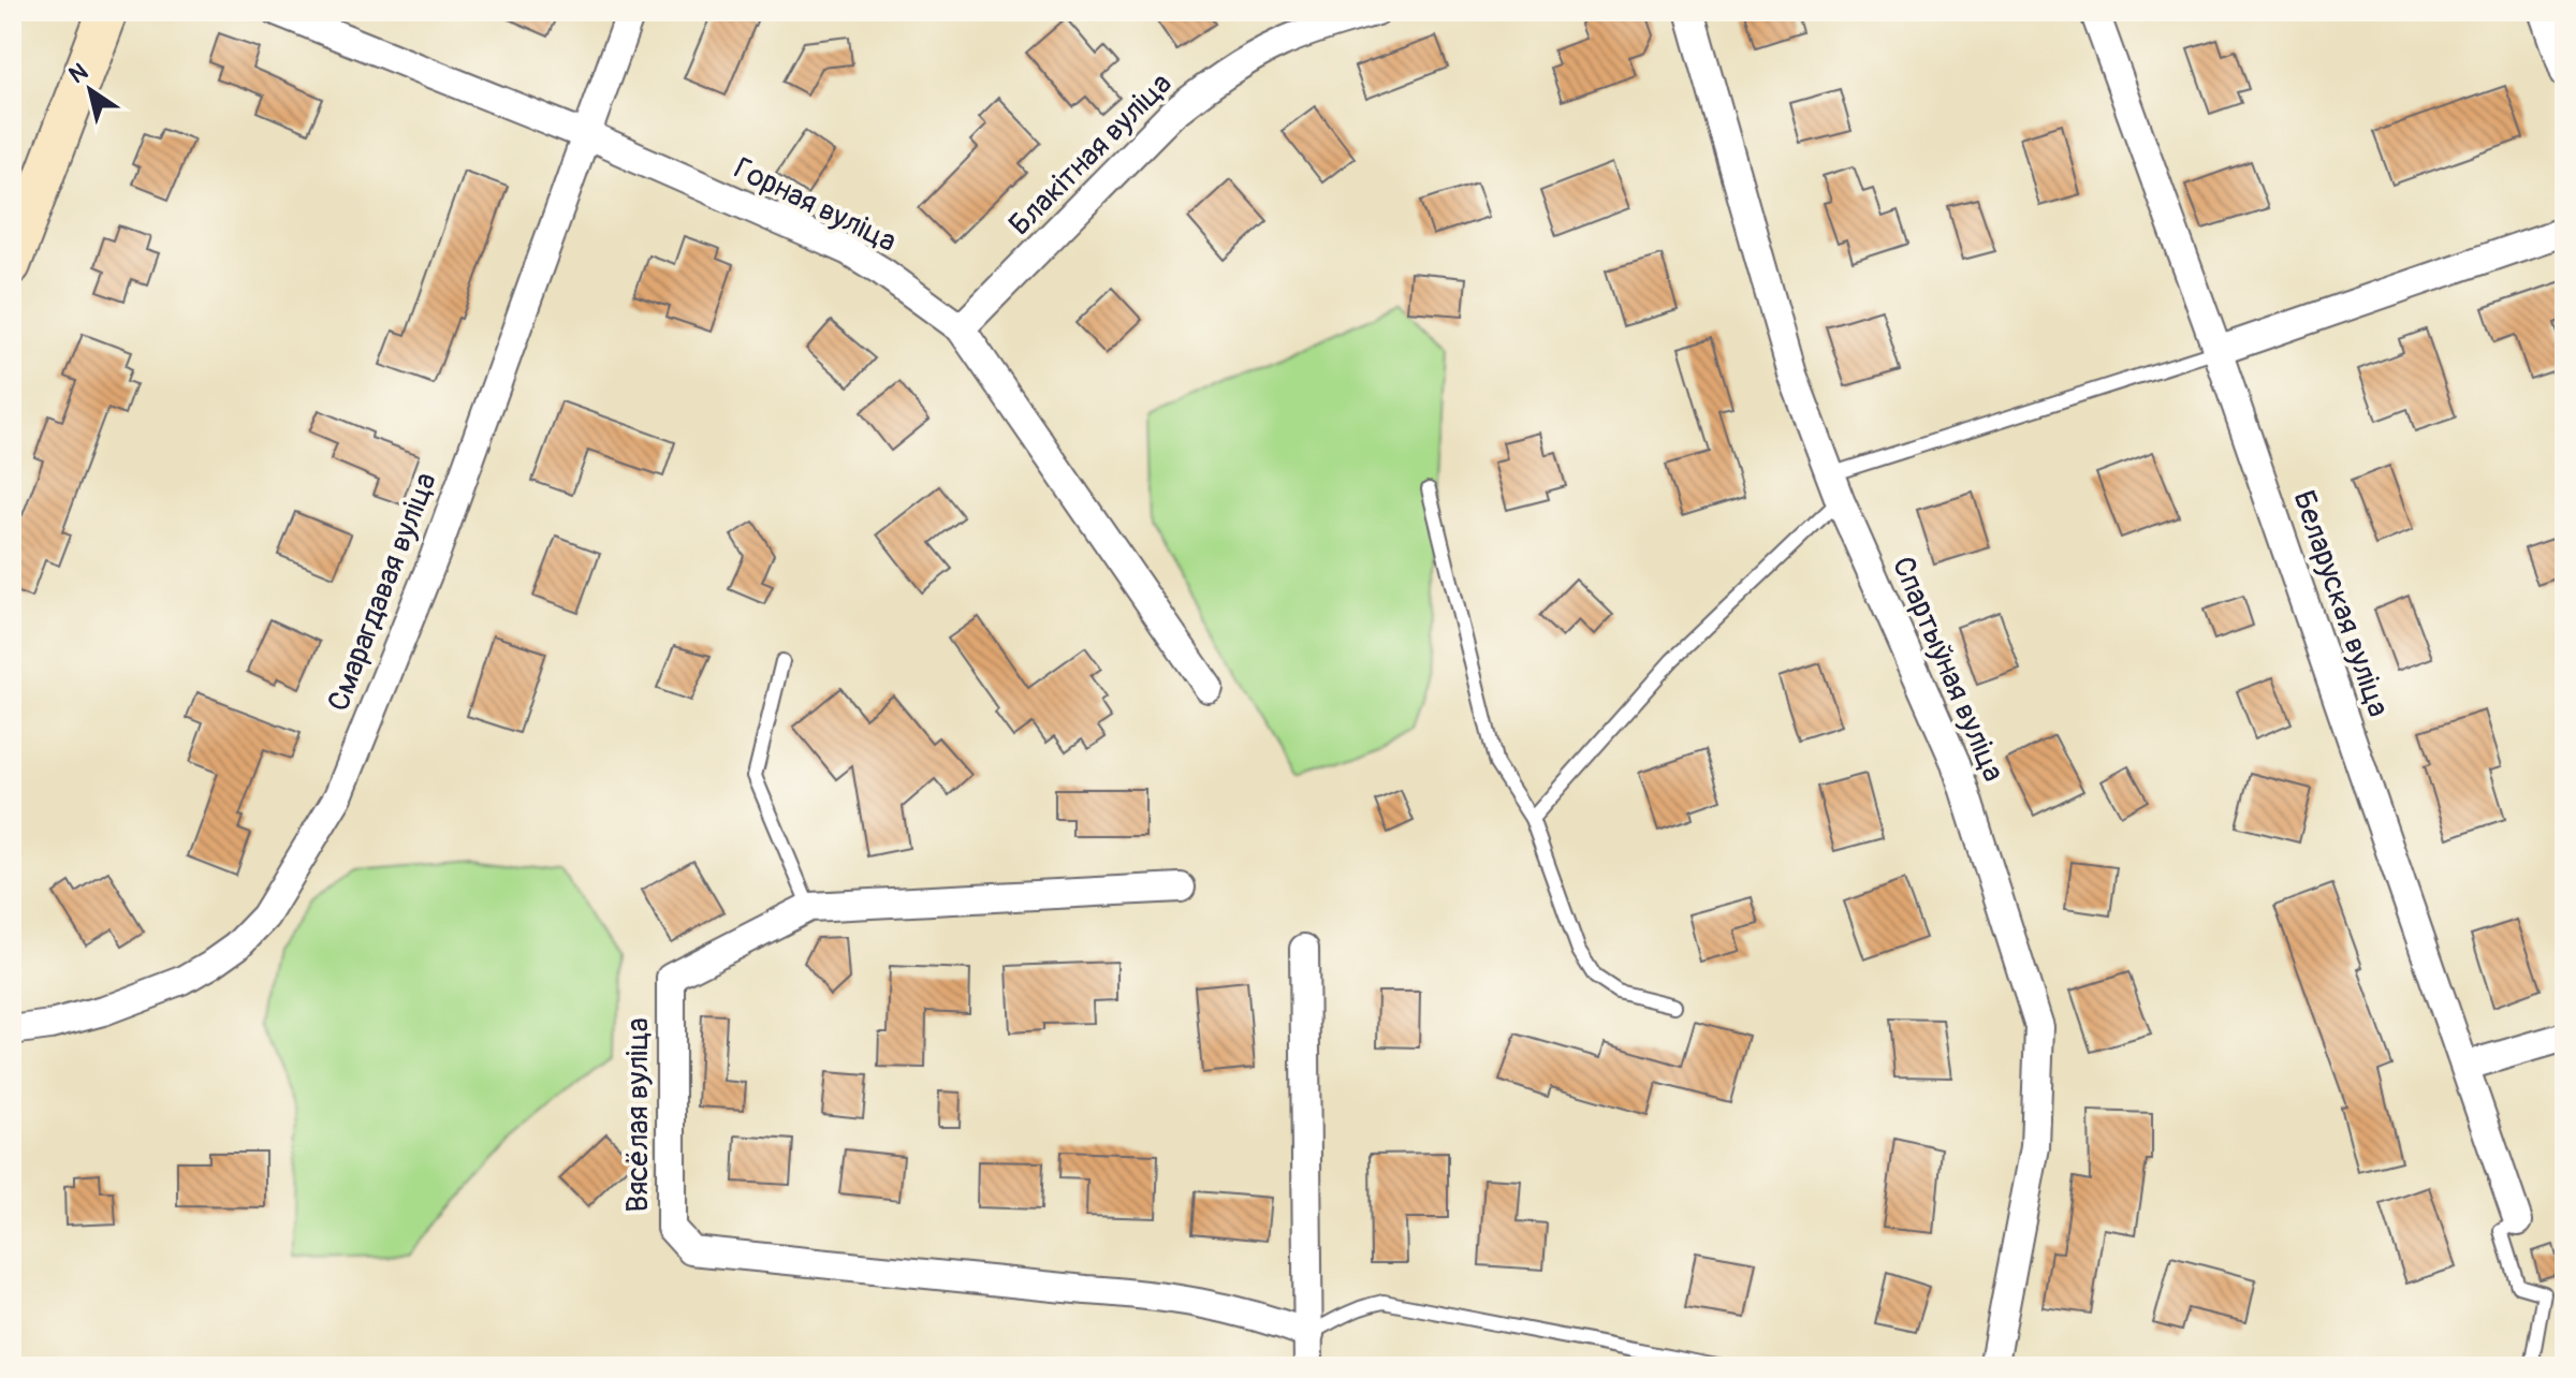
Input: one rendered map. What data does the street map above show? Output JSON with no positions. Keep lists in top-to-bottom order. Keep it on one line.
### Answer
{"streets":{"street":["Блакітная вуліца","Горная вуліца","Смарагдавая вуліца","Беларуская вуліца","Спартыўная вуліца","Вясёлая вуліца"]},"crossings":[["Блакітная вуліца","Горная вуліца"],["Горная вуліца","Смарагдавая вуліца"]],"north":"top left"}
